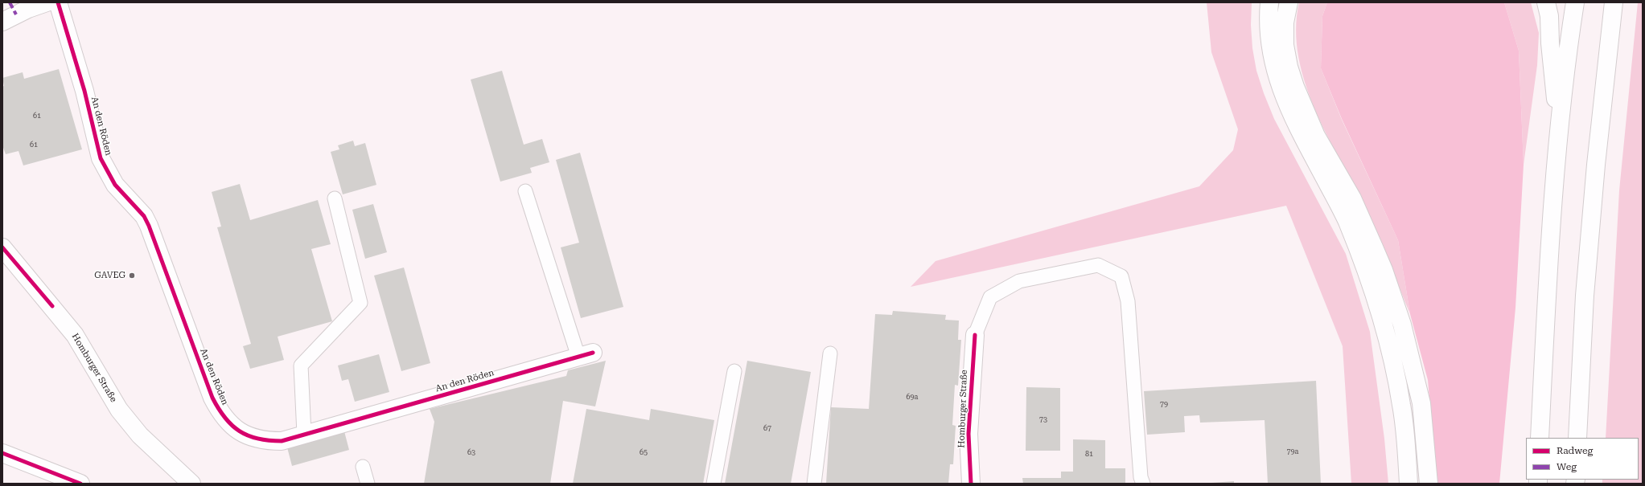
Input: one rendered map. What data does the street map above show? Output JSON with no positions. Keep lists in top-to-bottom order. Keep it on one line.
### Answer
{"streets":{"main road":["An den Röden","Homburger Straße"]},"places":["GAVEG"],"house_numbers":["61","61","69a","79","73","67","79a","63","65","81"],"legend":["Radweg","Weg"]}
